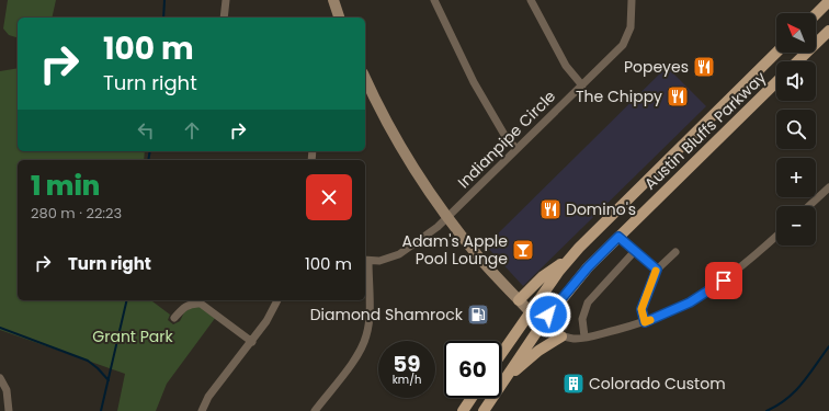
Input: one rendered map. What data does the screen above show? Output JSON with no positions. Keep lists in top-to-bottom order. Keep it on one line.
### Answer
{"streets":{"main road":["Austin Bluffs Parkway"],"street":["Indianpipe Circle"]},"parks":["Grant Park"],"places":{"restaurant":["Popeyes","The Chippy","Domino's"],"bar":["Adam's Apple Pool Lounge"],"fuel station":["Diamond Shamrock"],"building":["Colorado Custom"]},"north":"top left","page":{"map_buttons":["+","−"],"turn":["100 m","Turn right"],"heading":["1 min","280 m · 22:23"],"list":[{"name":"Turn right","value":"100 m"}],"speed":"59 km/h","limit":"60"}}
